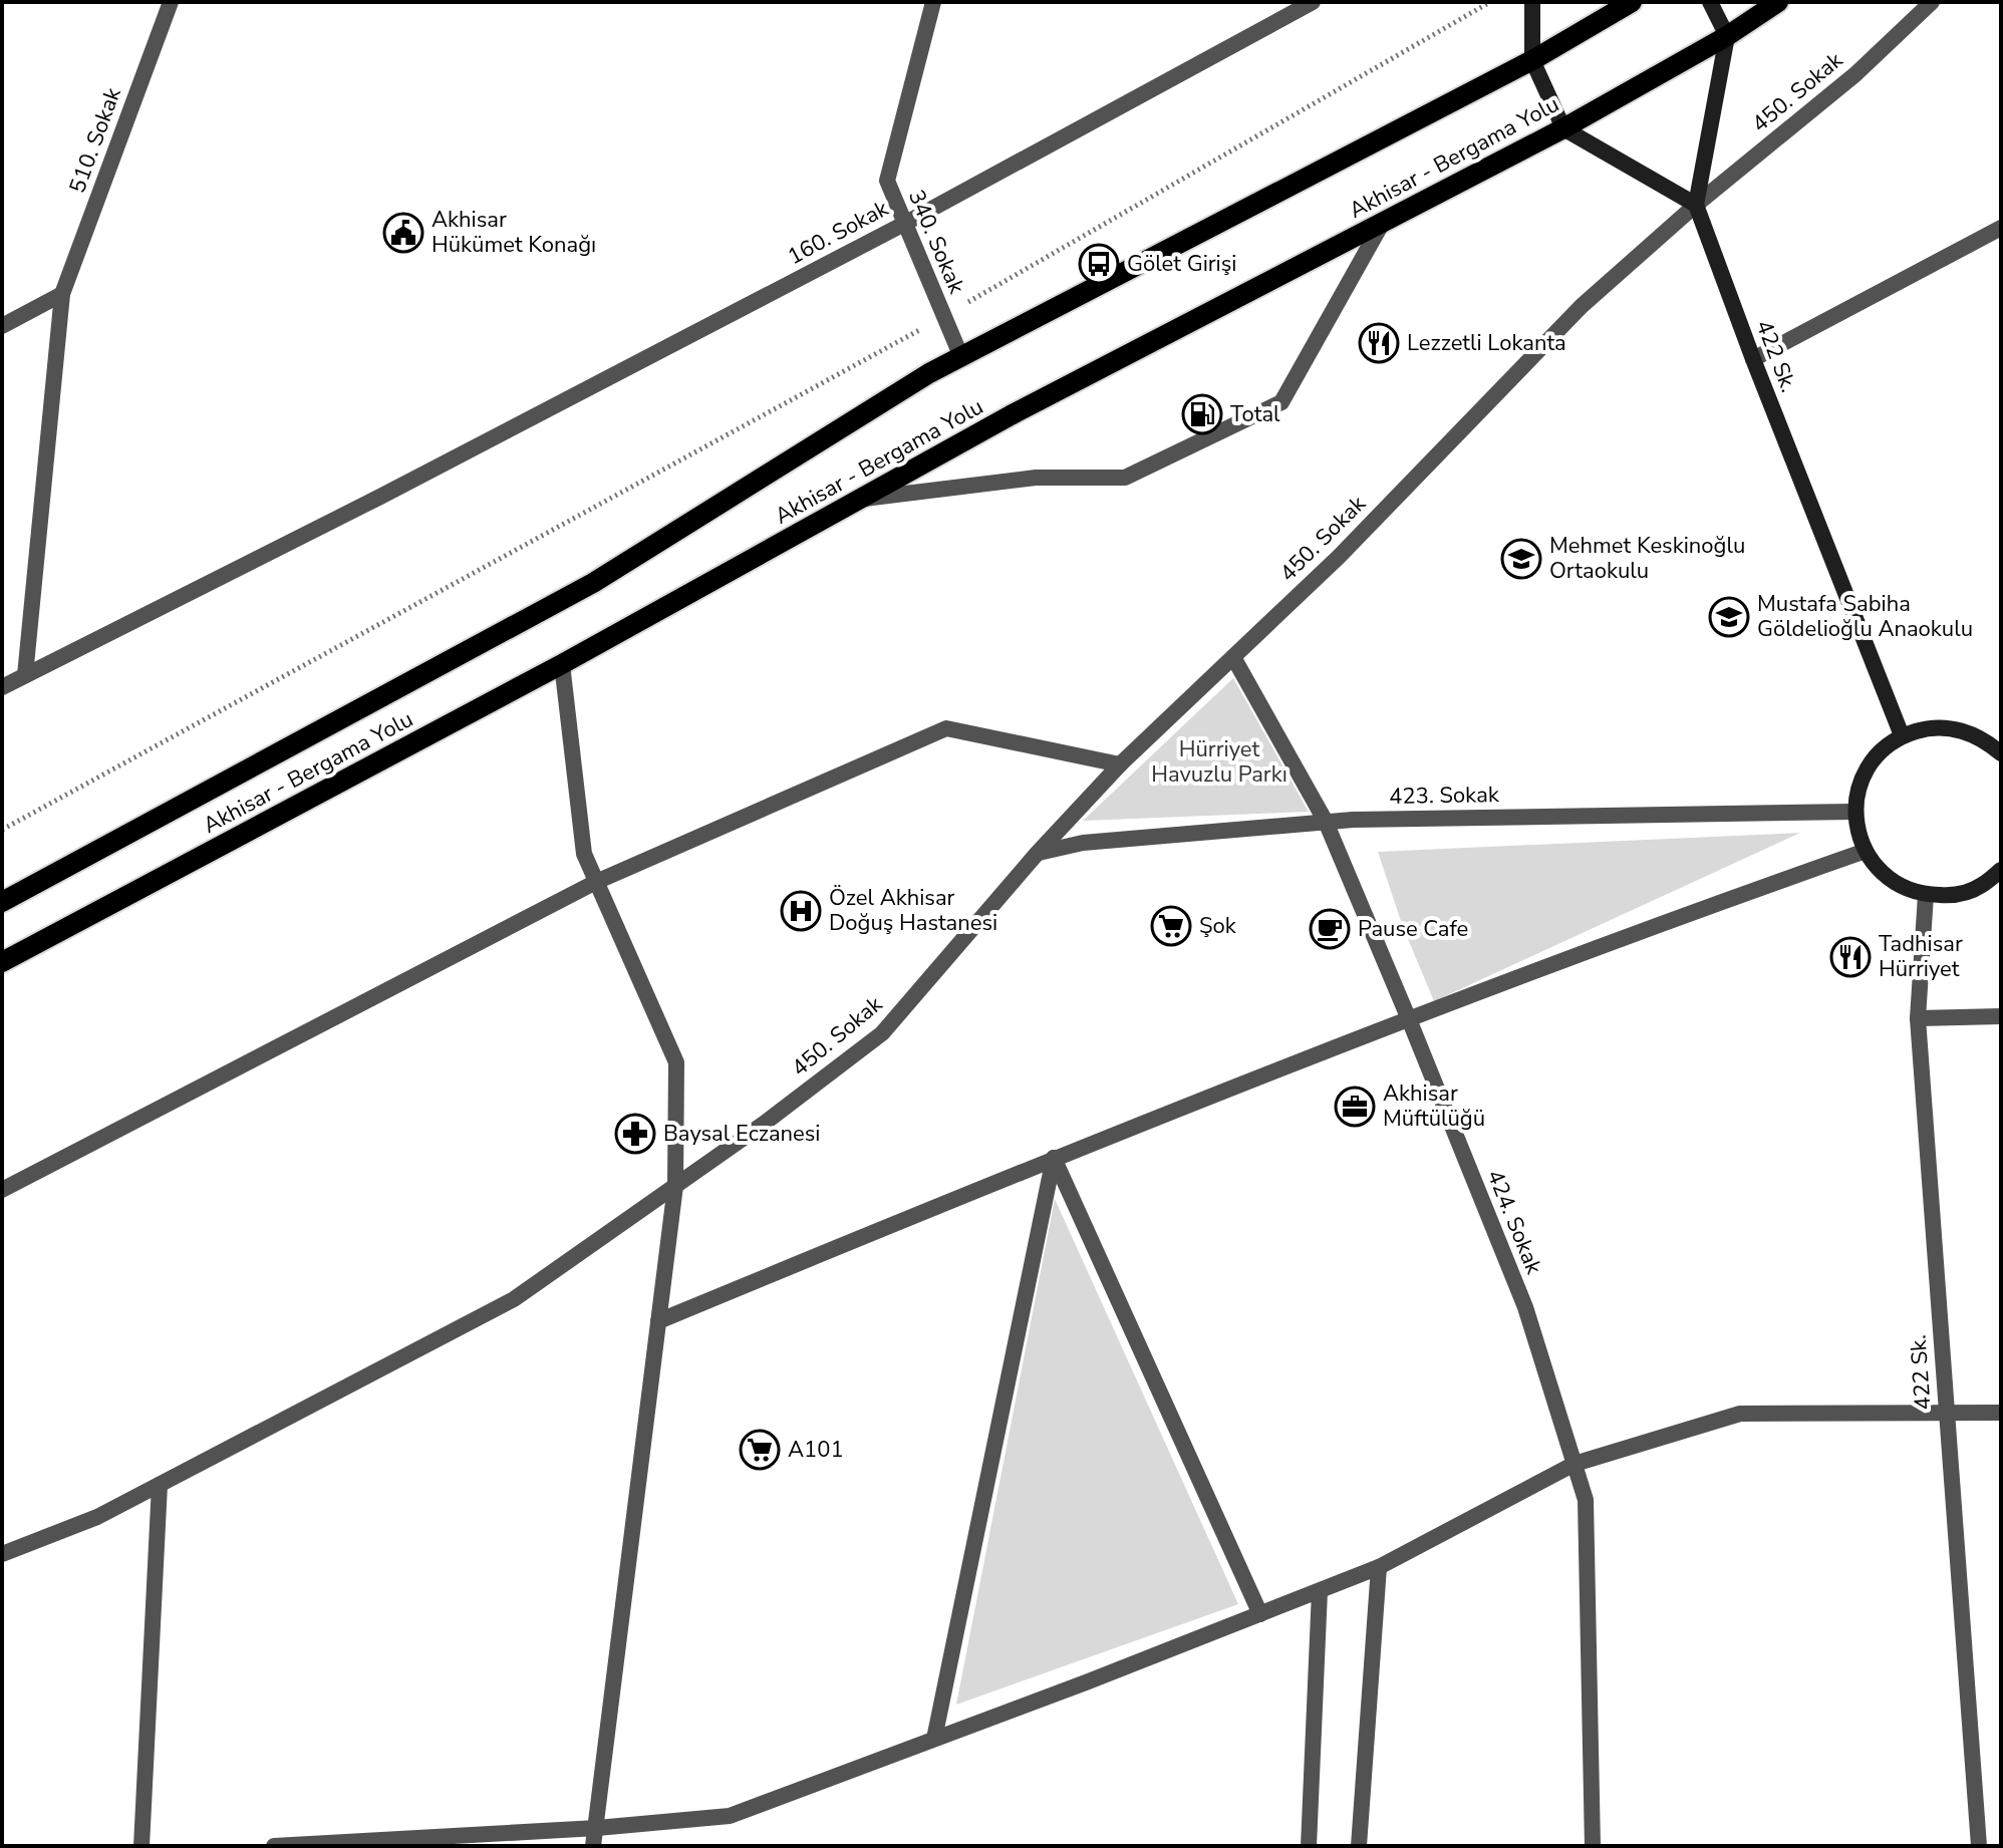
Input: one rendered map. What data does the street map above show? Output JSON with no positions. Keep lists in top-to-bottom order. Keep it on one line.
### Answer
{"streets":{"main road":["Akhisar - Bergama Yolu"],"street":["450. Sokak","510. Sokak","160. Sokak","340. Sokak","422 Sk.","423. Sokak","424. Sokak"]},"crossings":[["450. Sokak","422 Sk."],["450. Sokak","423. Sokak"],["450. Sokak","424. Sokak"],["510. Sokak","160. Sokak"],["Akhisar - Bergama Yolu","340. Sokak"],["160. Sokak","340. Sokak"],["423. Sokak","424. Sokak"]],"parks":["Hürriyet Havuzlu Parkı"],"places":{"public building":["Akhisar Hükümet Konağı"],"bus stop":["Gölet Girişi"],"restaurant":["Lezzetli Lokanta","Tadhisar Hürriyet"],"fuel station":["Total"],"school or university":["Mehmet Keskinoğlu Ortaokulu","Mustafa Sabiha Göldelioğlu Anaokulu"],"hospital":["Özel Akhisar Doğuş Hastanesi"],"supermarket":["Şok","A101"],"cafe":["Pause Cafe"],"office":["Akhisar Müftülüğü"],"pharmacy":["Baysal Eczanesi"]}}
